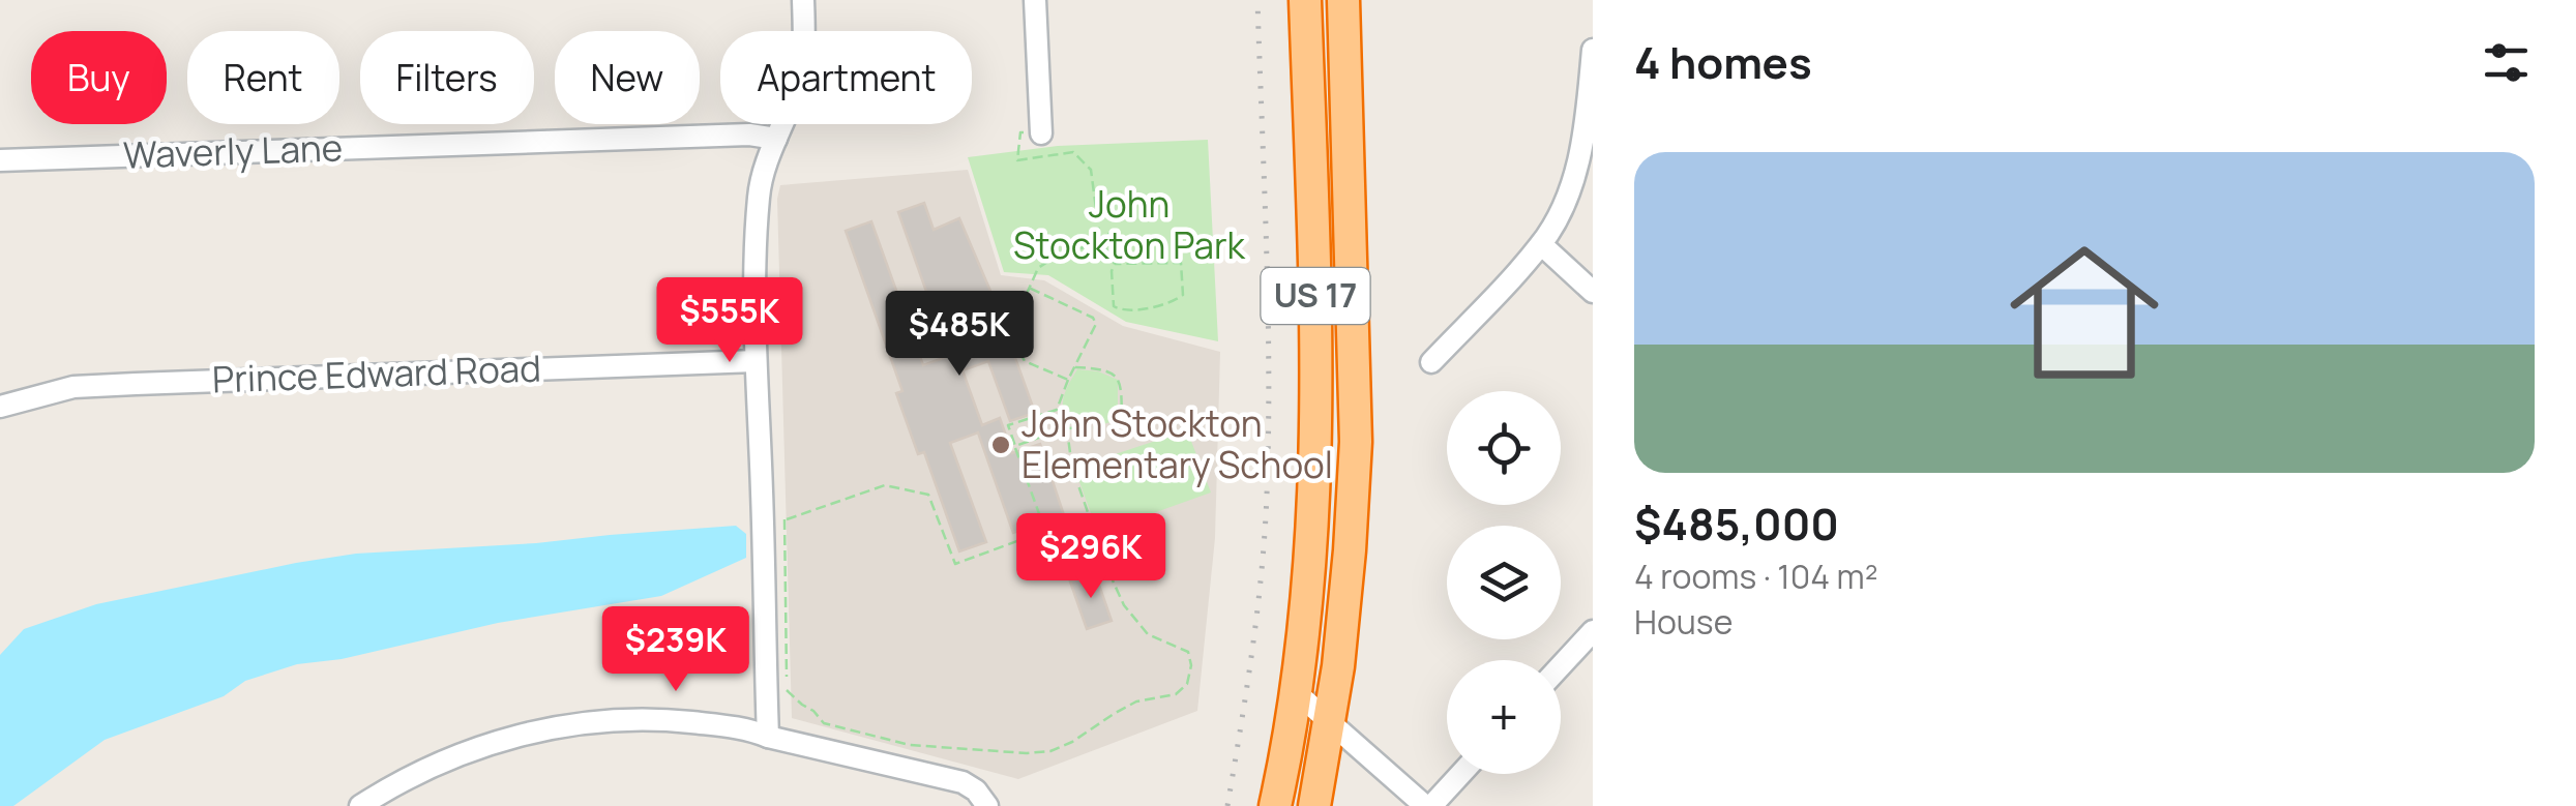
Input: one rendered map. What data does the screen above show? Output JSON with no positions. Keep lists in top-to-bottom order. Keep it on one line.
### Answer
{"streets":{"highway":["US 17"],"street":["Waverly Lane","Prince Edward Road"]},"parks":["John Stockton Park"],"places":["John Stockton Elementary School"],"page":{"heading":"4 homes","chip":["Buy","Rent","Filters","New","Apartment"],"list":[{"name":"$485,000","note":"4 rooms · 104 m² · House"}],"price":["$555K","$485K","$296K","$239K"],"map_buttons":"+"}}
